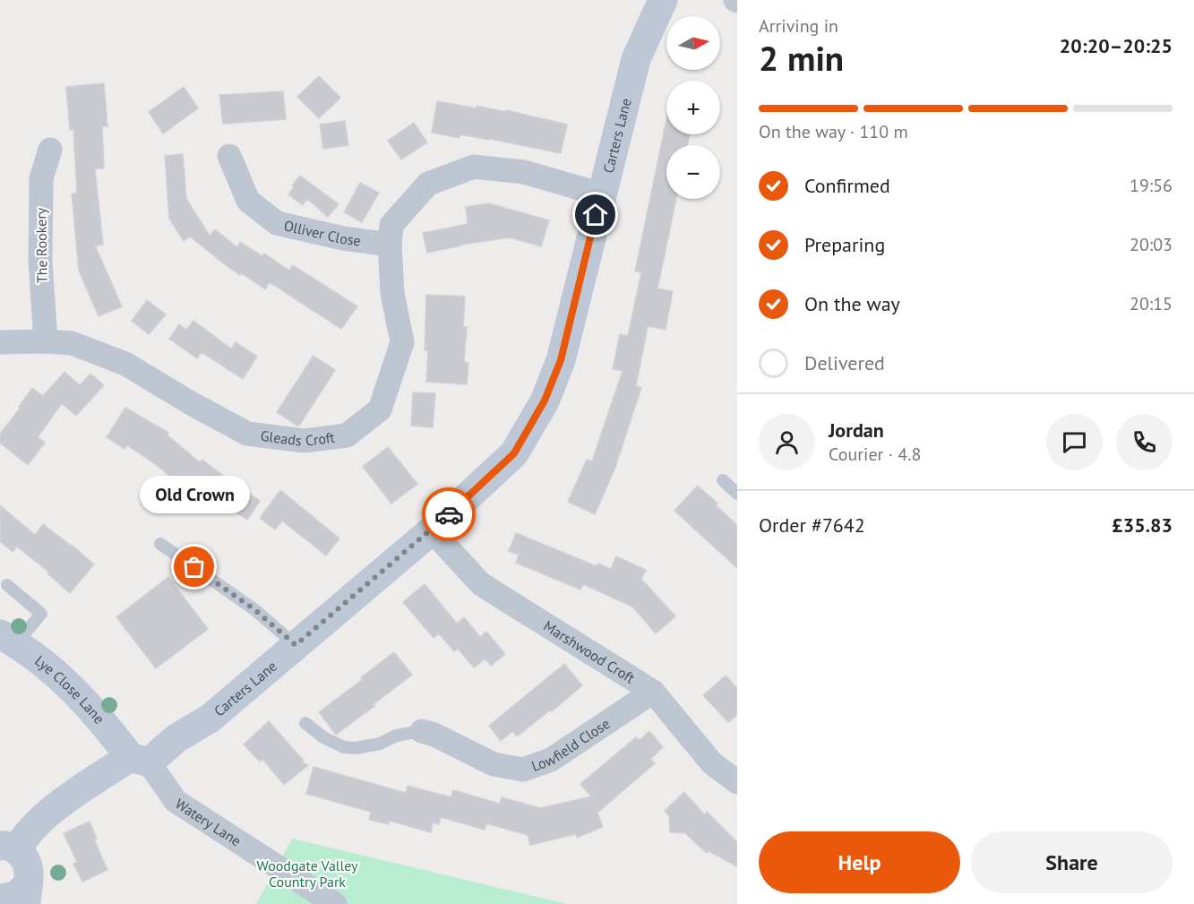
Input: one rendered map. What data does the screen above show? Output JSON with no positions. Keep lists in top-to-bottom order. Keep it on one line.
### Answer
{"streets":{"street":["Carters Lane","Olliver Close","The Rookery","Gleads Croft","Marshwood Croft","Lye Close Lane","Lowfield Close","Watery Lane"]},"crossings":[["Carters Lane","Gleads Croft"],["Carters Lane","Marshwood Croft"],["Carters Lane","Lye Close Lane"],["Carters Lane","Watery Lane"],["Olliver Close","Gleads Croft"],["The Rookery","Gleads Croft"],["Marshwood Croft","Lowfield Close"],["Lye Close Lane","Watery Lane"]],"parks":["Woodgate Valley Country Park"],"places":["Old Crown"],"north":"right","page":{"heading":["2 min","Arriving in","20:20–20:25"],"panel":["Jordan","Courier · 4.8","Order #7642","£35.83"],"map_buttons":["+","−"],"bar":"On the way · 110 m","list":[["Confirmed","19:56"],["Preparing","20:03"],["On the way","20:15"],"Delivered"],"bubble":"Old Crown","buttons":["Help","Share"]}}
